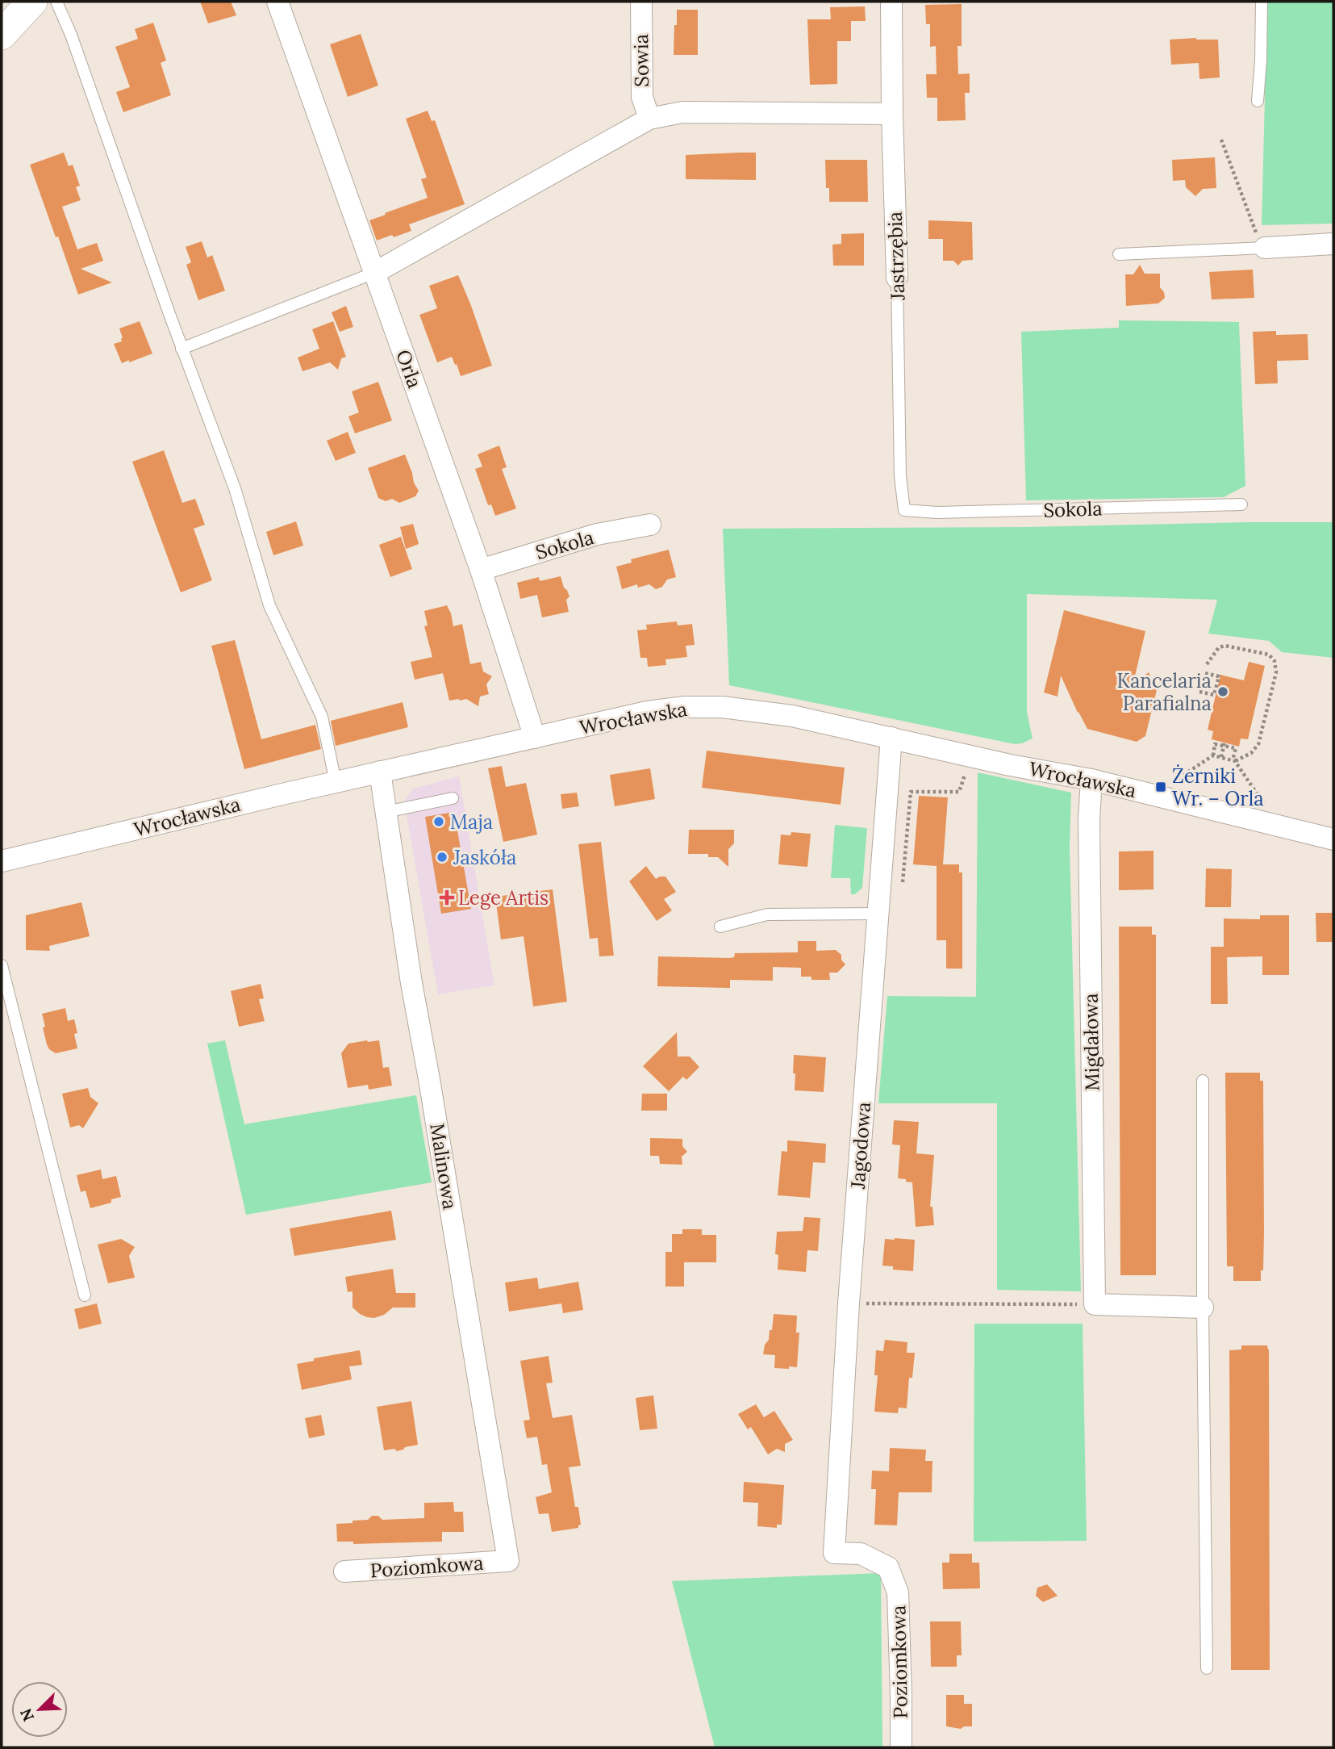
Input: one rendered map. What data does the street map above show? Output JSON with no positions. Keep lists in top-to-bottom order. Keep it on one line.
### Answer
{"streets":{"street":["Sowia","Jastrzębia","Orla","Sokola","Wrocławska","Migdałowa","Jagodowa","Malinowa","Poziomkowa"]},"crossings":[["Jastrzębia","Sokola"],["Orla","Sokola"],["Orla","Wrocławska"],["Wrocławska","Migdałowa"],["Wrocławska","Jagodowa"],["Wrocławska","Malinowa"],["Jagodowa","Poziomkowa"],["Malinowa","Poziomkowa"]],"places":{"other":["Kancelaria Parafialna","Maja","Jaskóła"],"transit":["Żerniki Wr. – Orla"],"health":["Lege Artis"]},"north":"bottom left"}
